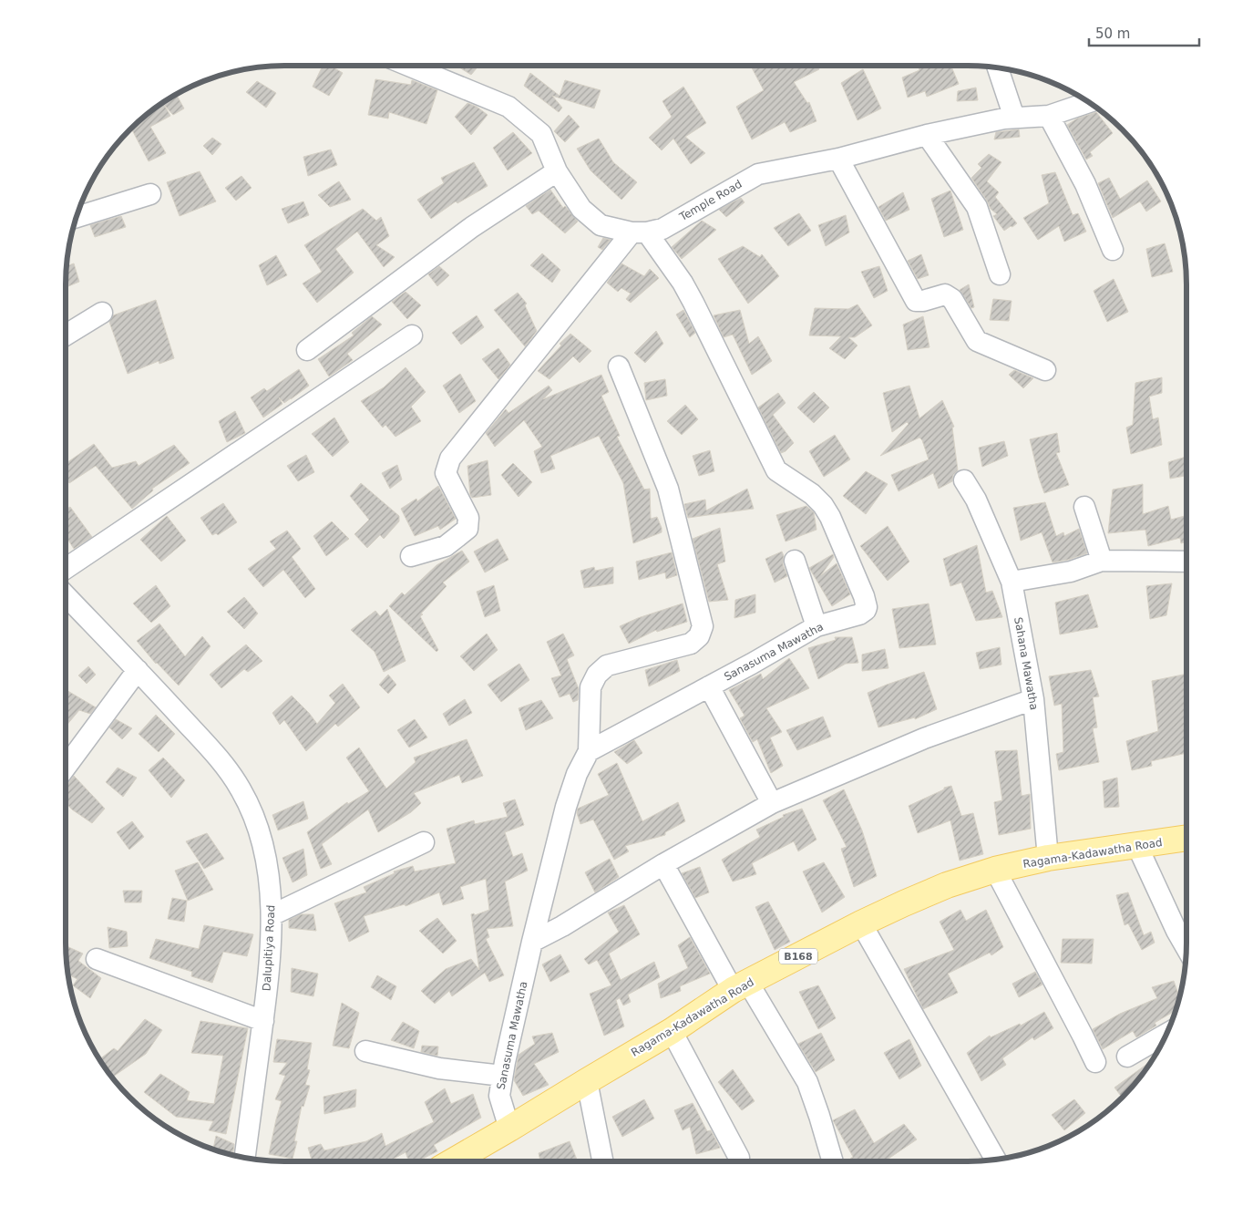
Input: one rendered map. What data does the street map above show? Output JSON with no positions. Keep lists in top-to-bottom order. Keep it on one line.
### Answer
{"streets":{"main road":["Ragama-Kadawatha Road","B168"],"street":["Temple Road","Sanasuma Mawatha","Sahana Mawatha","Dalupitiya Road"]},"crossings":[["Temple Road","Sanasuma Mawatha"],["Sanasuma Mawatha","Ragama-Kadawatha Road"],["Sahana Mawatha","Ragama-Kadawatha Road"]],"scale_bar":"50 m"}
